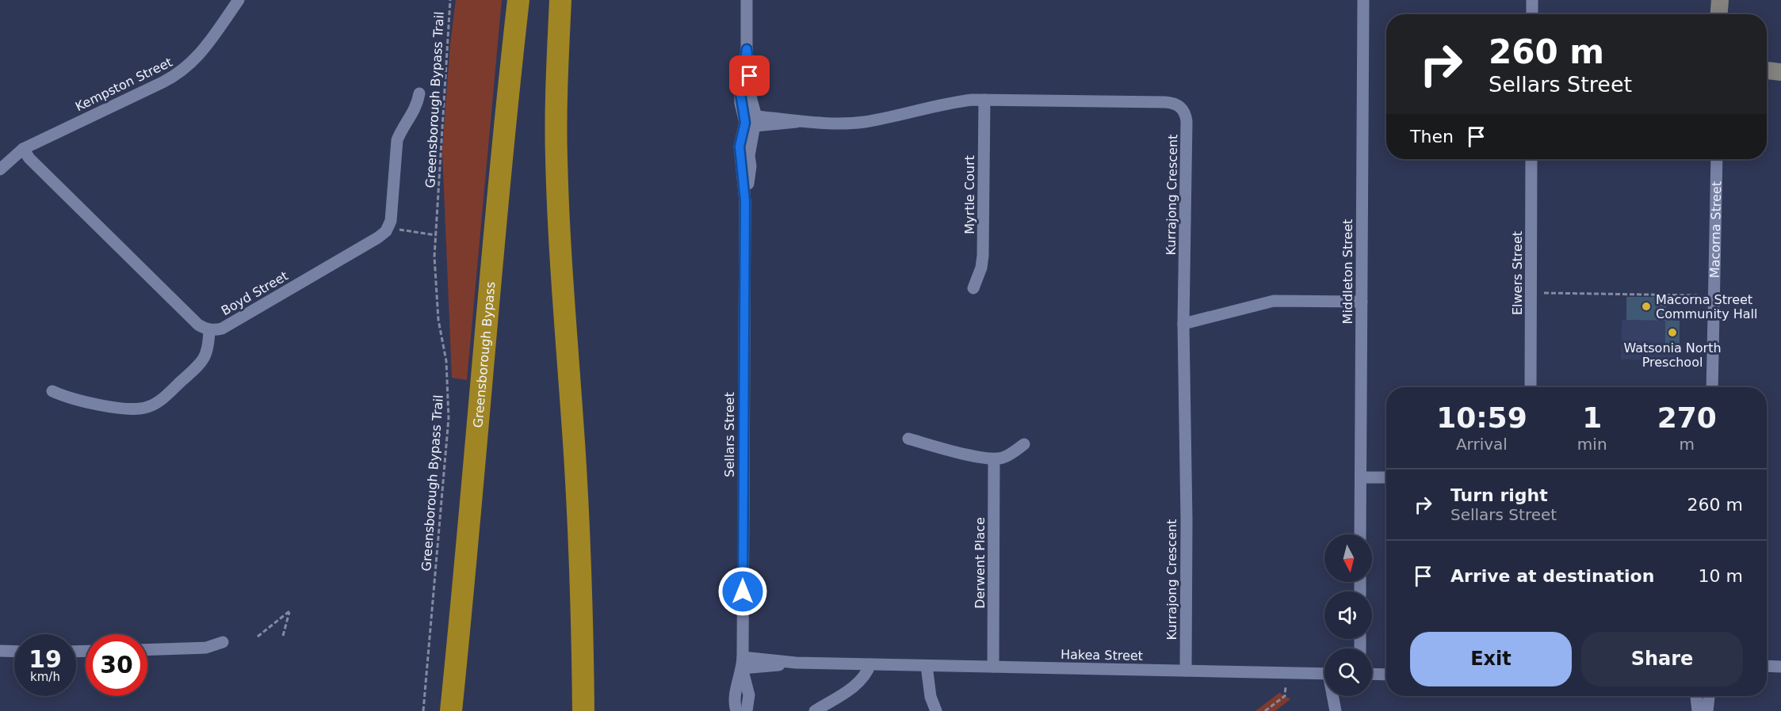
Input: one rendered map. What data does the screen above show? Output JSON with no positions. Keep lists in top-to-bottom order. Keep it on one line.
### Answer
{"streets":{"highway":["Greensborough Bypass"],"street":["Kempston Street","Myrtle Court","Kurrajong Crescent","Macorna Street","Middleton Street","Elwers Street","Boyd Street","Sellars Street","Derwent Place","Hakea Street"],"path":["Greensborough Bypass Trail"]},"crossings":[["Myrtle Court","Kurrajong Crescent"],["Kurrajong Crescent","Sellars Street"],["Kurrajong Crescent","Hakea Street"],["Sellars Street","Hakea Street"],["Derwent Place","Hakea Street"]],"places":["Macorna Street Community Hall","Watsonia North Preschool"],"north":"bottom","page":{"turn":["260 m","Sellars Street"],"then":"Then","eta":["10:59","Arrival","1","min","270","m"],"list":[{"name":"Turn right","note":"Sellars Street","value":"260 m"},{"name":"Arrive at destination","value":"10 m"}],"buttons":["Exit","Share"],"speed":"19 km/h","limit":"30"}}
